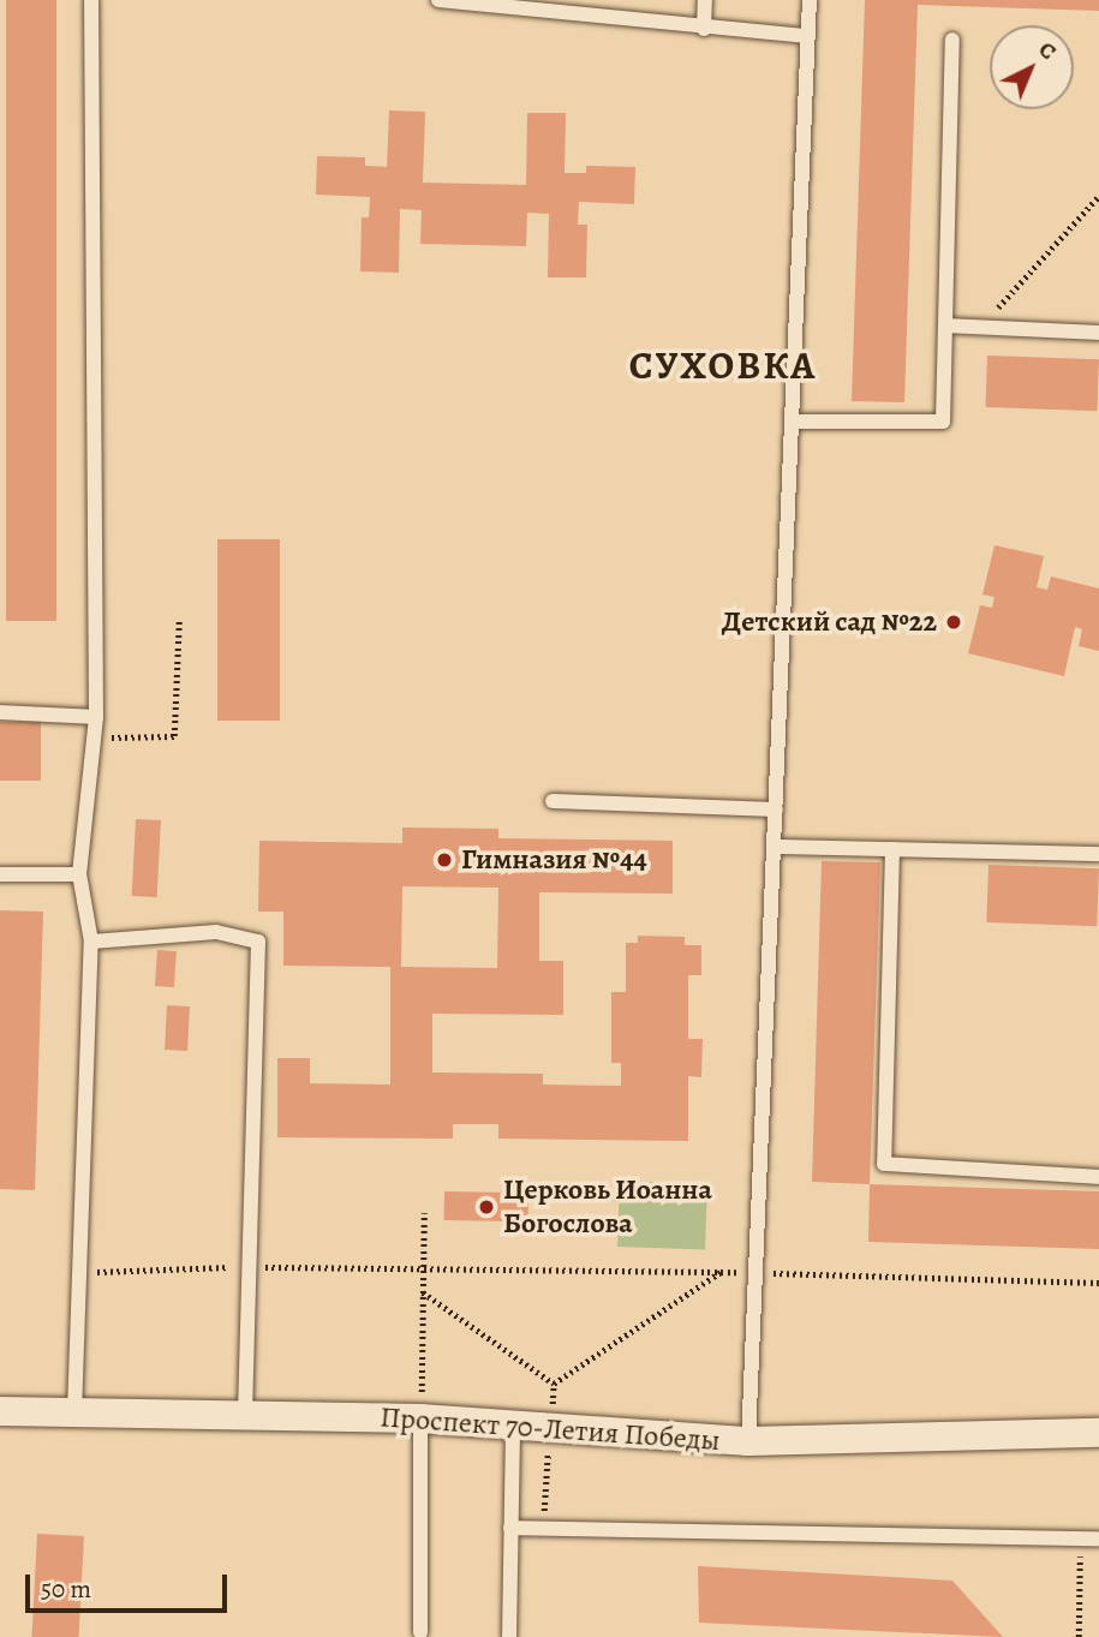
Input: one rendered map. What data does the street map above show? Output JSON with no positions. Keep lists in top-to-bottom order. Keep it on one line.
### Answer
{"streets":{"street":["Проспект 70-Летия Победы"]},"districts":["СУХОВКА"],"places":["Детский сад №22","Гимназия №44","Церковь Иоанна Богослова"],"scale_bar":"50 m","north":"top right"}
